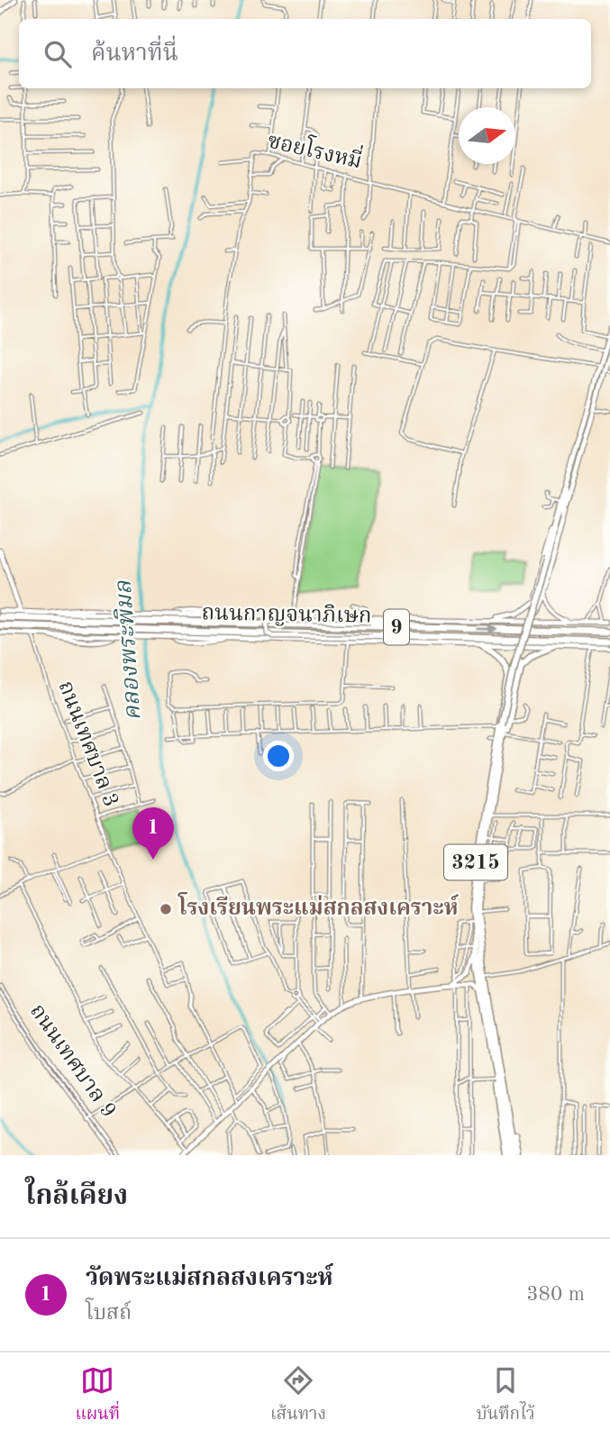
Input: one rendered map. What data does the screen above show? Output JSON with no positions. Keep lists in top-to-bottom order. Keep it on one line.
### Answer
{"streets":{"highway":["ถนนกาญจนาภิเษก","9"],"main road":["3215"],"street":["ซอยโรงหมี่","ถนนเทศบาล 3","ถนนเทศบาล 9"]},"water":["คลองพระพิมล"],"places":["โรงเรียนพระแม่สกลสงเคราะห์"],"north":"right","page":{"search":"ค้นหาที่นี่","pins":"1","heading":"ใกล้เคียง","list":[{"mark":"1","name":"วัดพระแม่สกลสงเคราะห์","note":"โบสถ์","value":"380 m"}],"nav":["แผนที่","เส้นทาง","บันทึกไว้"]}}
